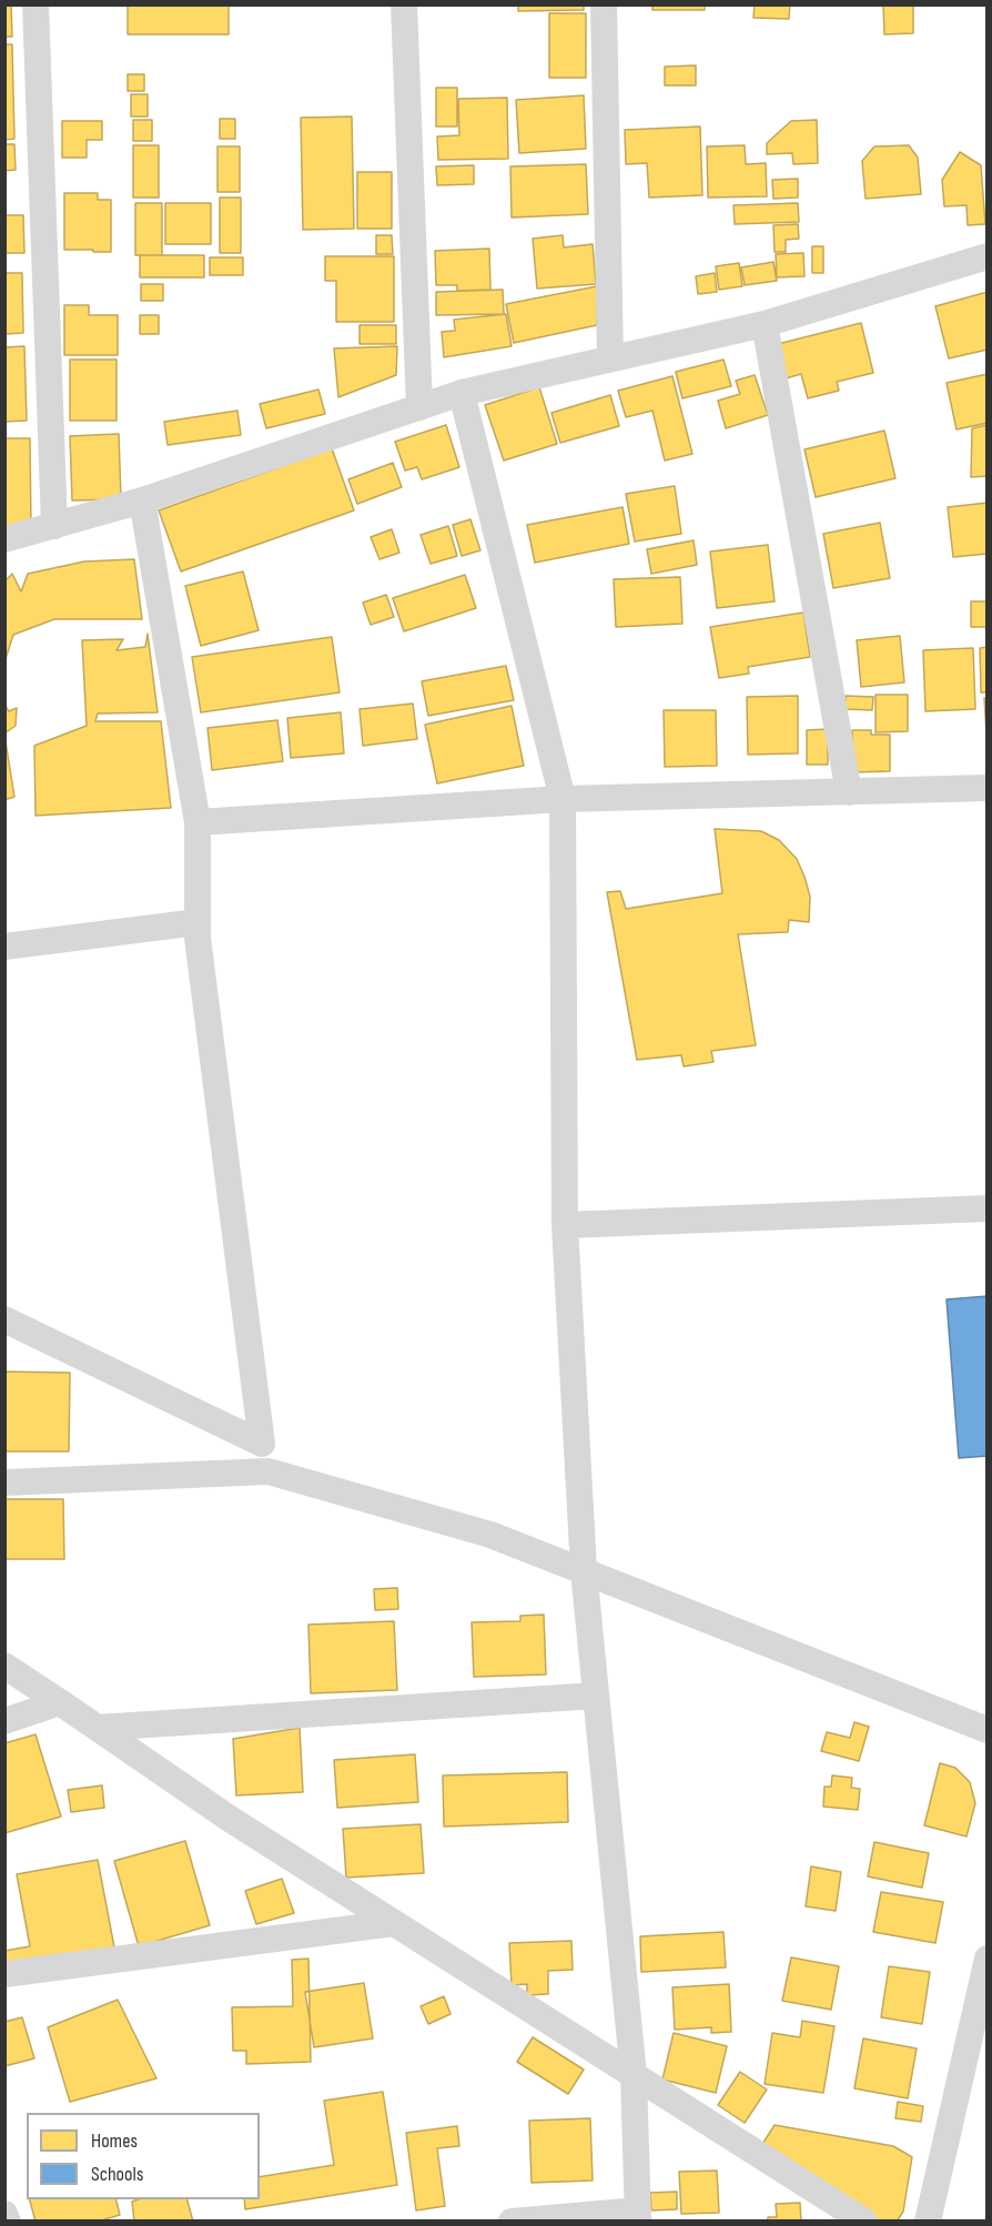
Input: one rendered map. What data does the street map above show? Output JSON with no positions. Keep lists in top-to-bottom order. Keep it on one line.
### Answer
{"legend":["Homes","Schools"]}
